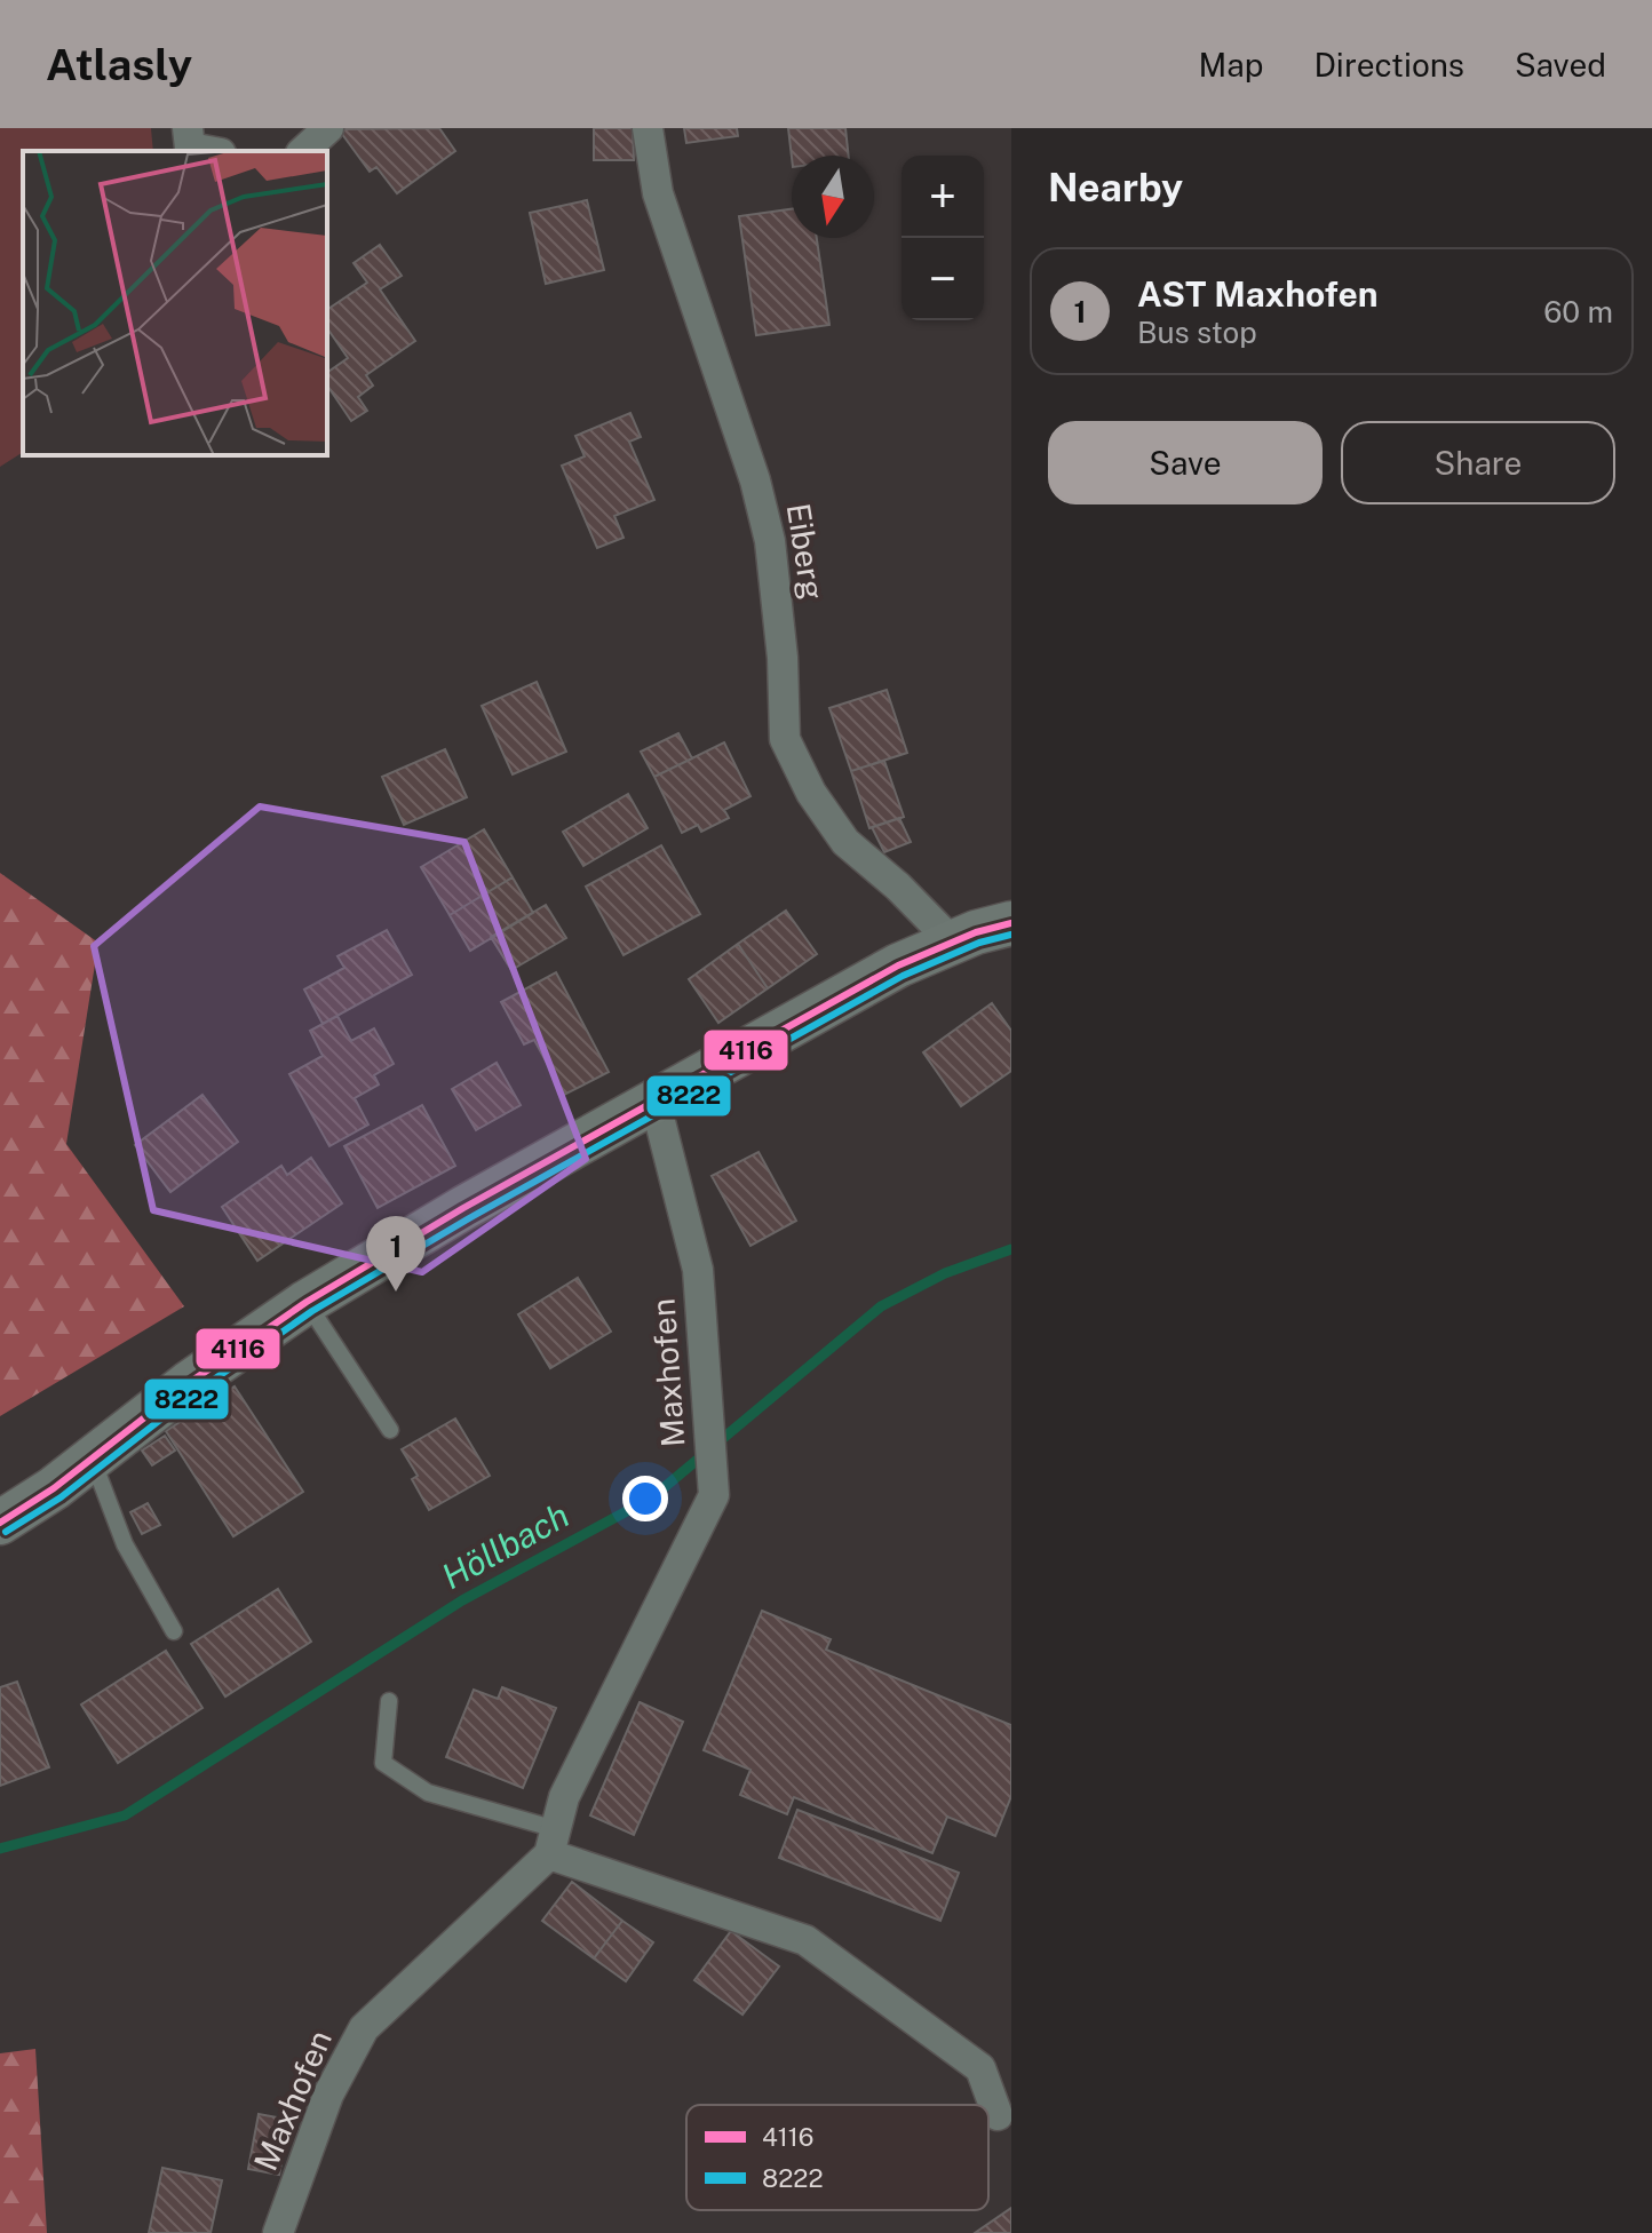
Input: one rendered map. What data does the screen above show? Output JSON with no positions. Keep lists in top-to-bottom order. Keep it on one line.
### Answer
{"streets":{"street":["Eiberg","Maxhofen"]},"water":["Höllbach"],"lines":["transit line 4116","transit line 8222"],"legend":["4116","8222"],"north":"bottom","page":{"header":"Atlasly","nav":["Map","Directions","Saved"],"heading":"Nearby","map_buttons":["+","−"],"list":[{"mark":"1","name":"AST Maxhofen","note":"Bus stop","value":"60 m"}],"buttons":["Save","Share"],"pins":"1"}}
